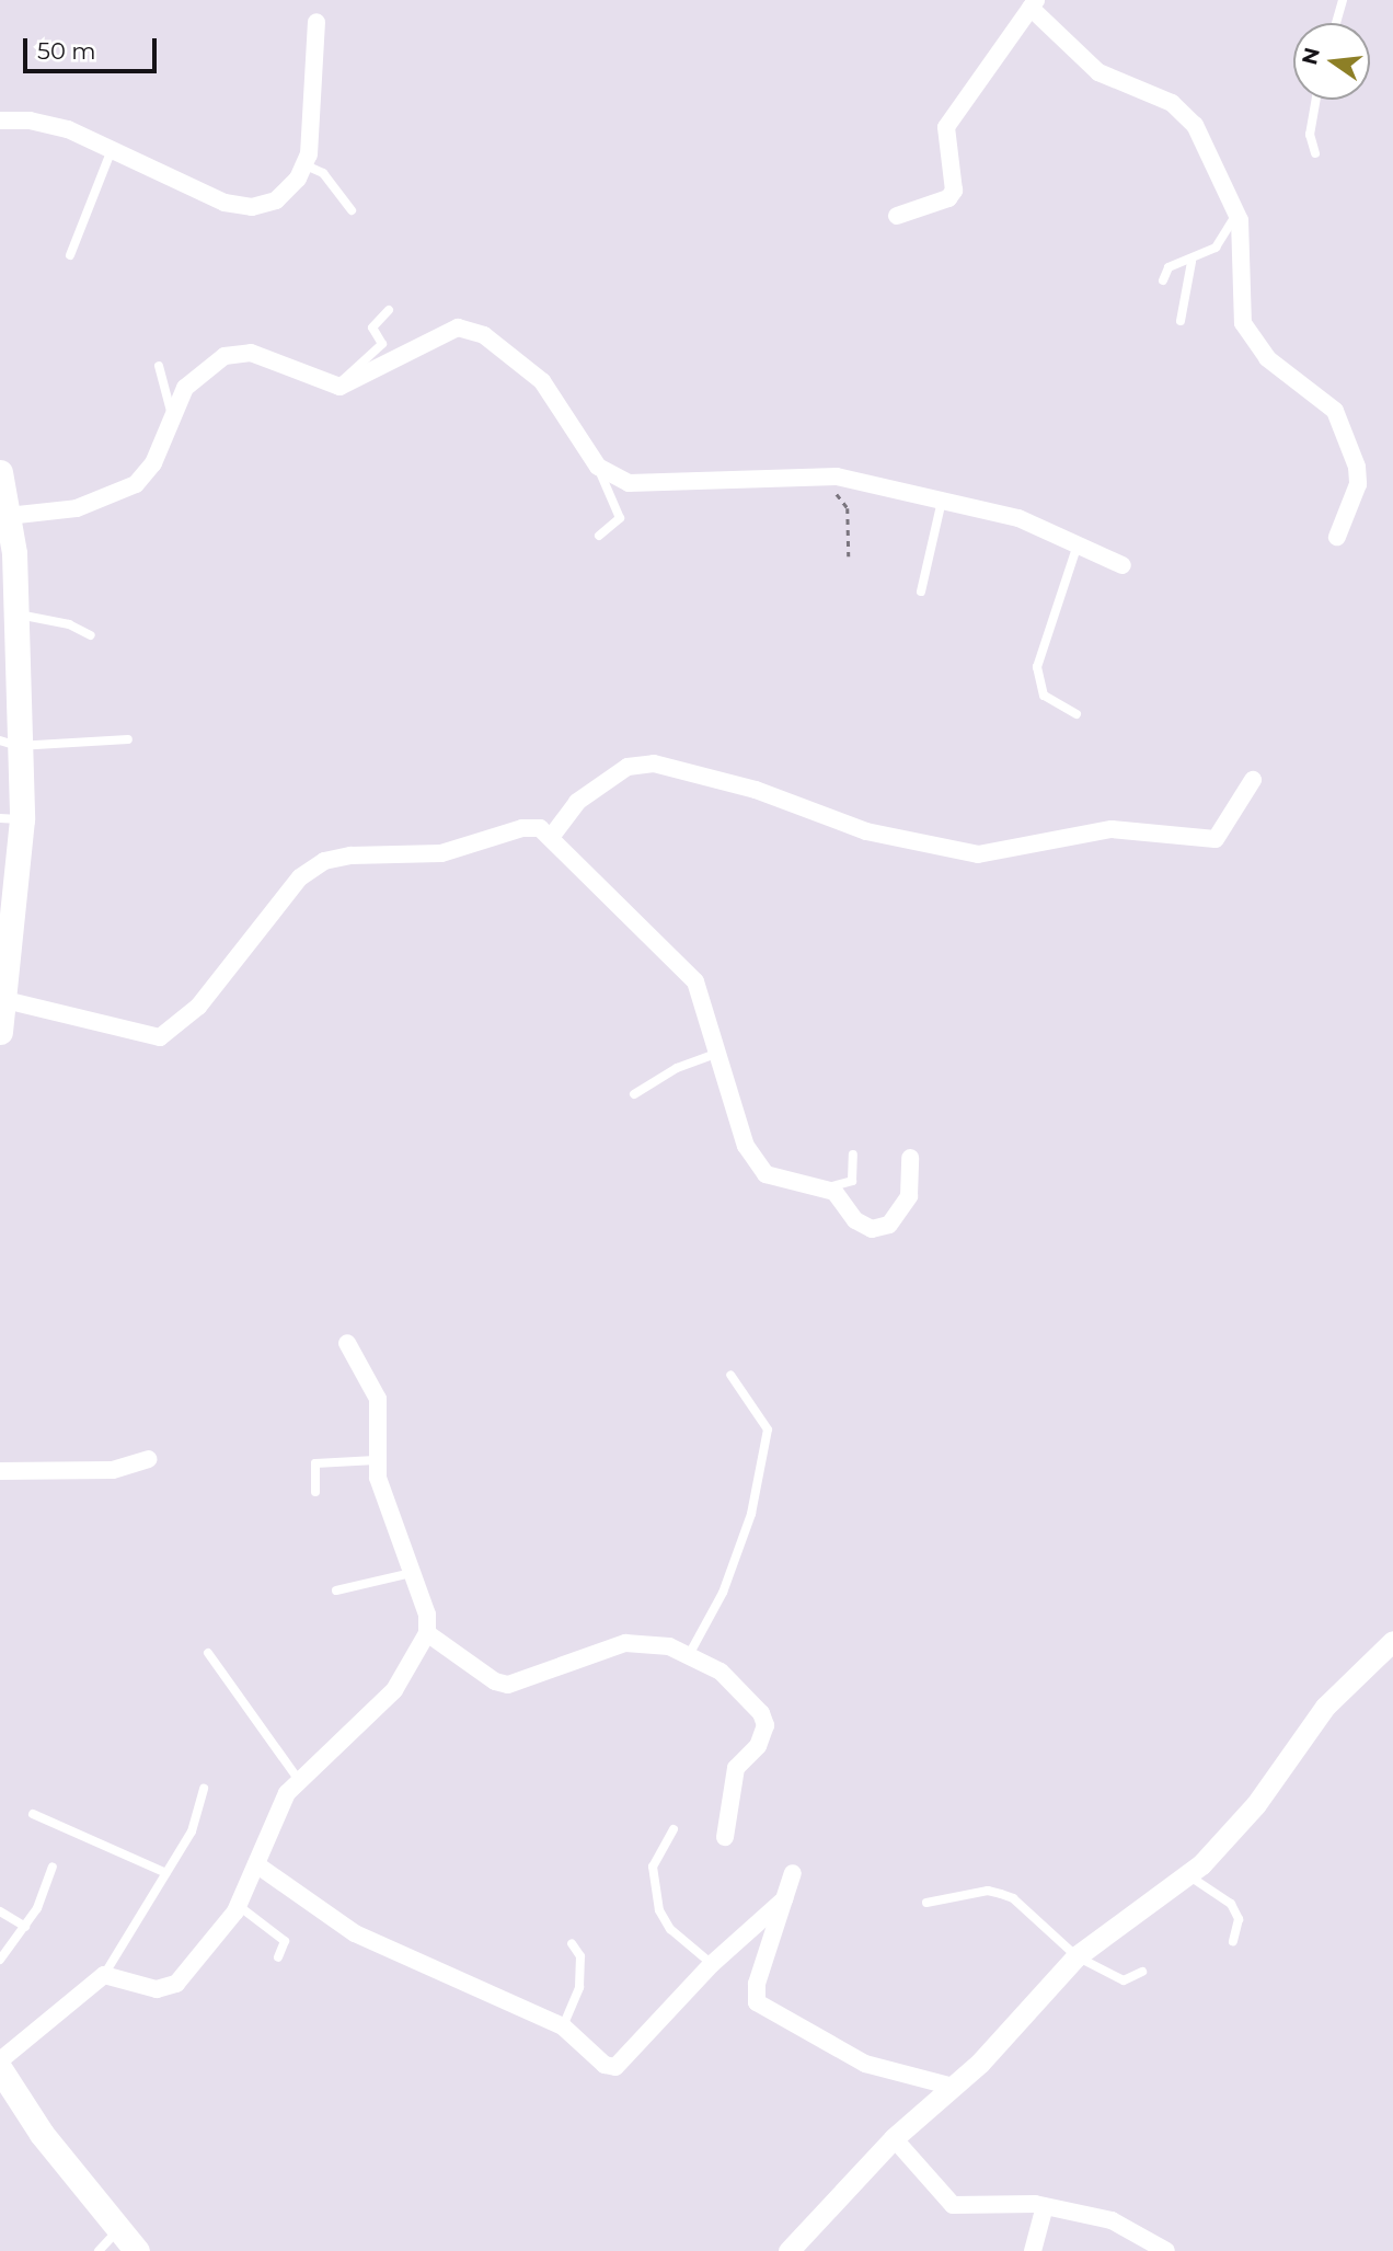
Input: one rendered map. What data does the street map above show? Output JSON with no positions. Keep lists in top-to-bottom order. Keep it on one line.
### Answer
{"scale_bar":"50 m","north":"left"}
